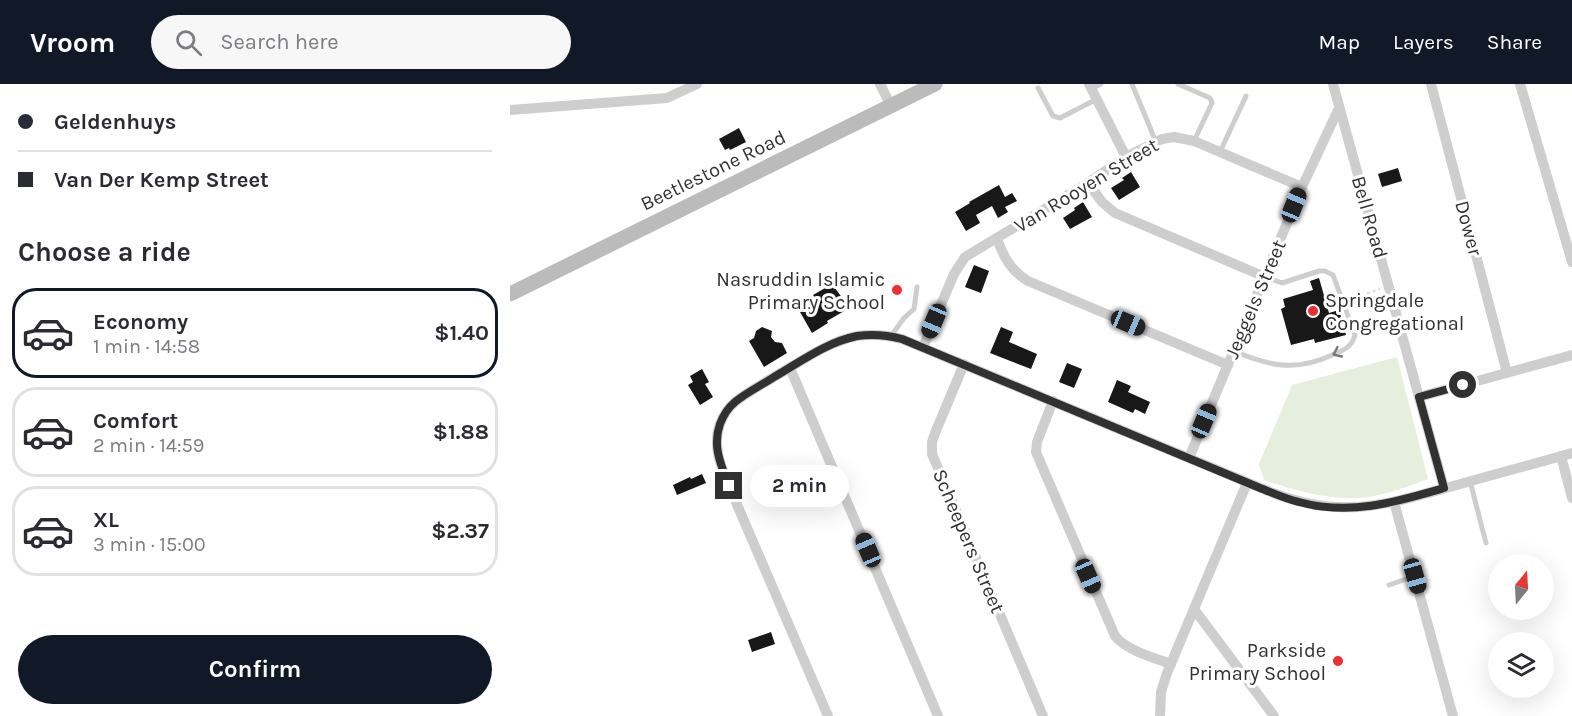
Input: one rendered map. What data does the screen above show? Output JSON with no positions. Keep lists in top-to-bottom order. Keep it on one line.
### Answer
{"streets":{"street":["Beetlestone Road","Van Rooyen Street","Bell Road","Dower","Jeggels Street","Scheepers Street"]},"crossings":[["Van Rooyen Street","Jeggels Street"],["Bell Road","Jeggels Street"]],"places":["Nasruddin Islamic Primary School","Springdale Congregational","Parkside Primary School"],"north":"top","page":{"header":"Vroom","search":"Search here","nav":["Map","Layers","Share"],"banner":["Geldenhuys","Van Der Kemp Street"],"heading":"Choose a ride","list":[{"name":"Economy","note":"1 min · 14:58","value":"$1.40"},{"name":"Comfort","note":"2 min · 14:59","value":"$1.88"},{"name":"XL","note":"3 min · 15:00","value":"$2.37"}],"bubble":"2 min","buttons":"Confirm"}}
